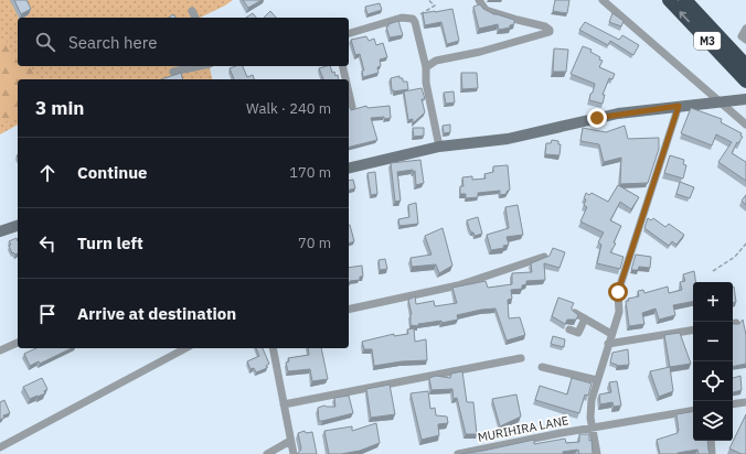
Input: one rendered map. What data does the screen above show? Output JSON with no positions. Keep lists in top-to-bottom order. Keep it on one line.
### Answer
{"streets":{"highway":["M3"],"street":["MURIHIRA LANE"]},"page":{"search":"Search here","heading":["3 min","Walk · 240 m"],"list":[["Continue","170 m"],["Turn left","70 m"],"Arrive at destination"],"map_buttons":["+","−"]}}
